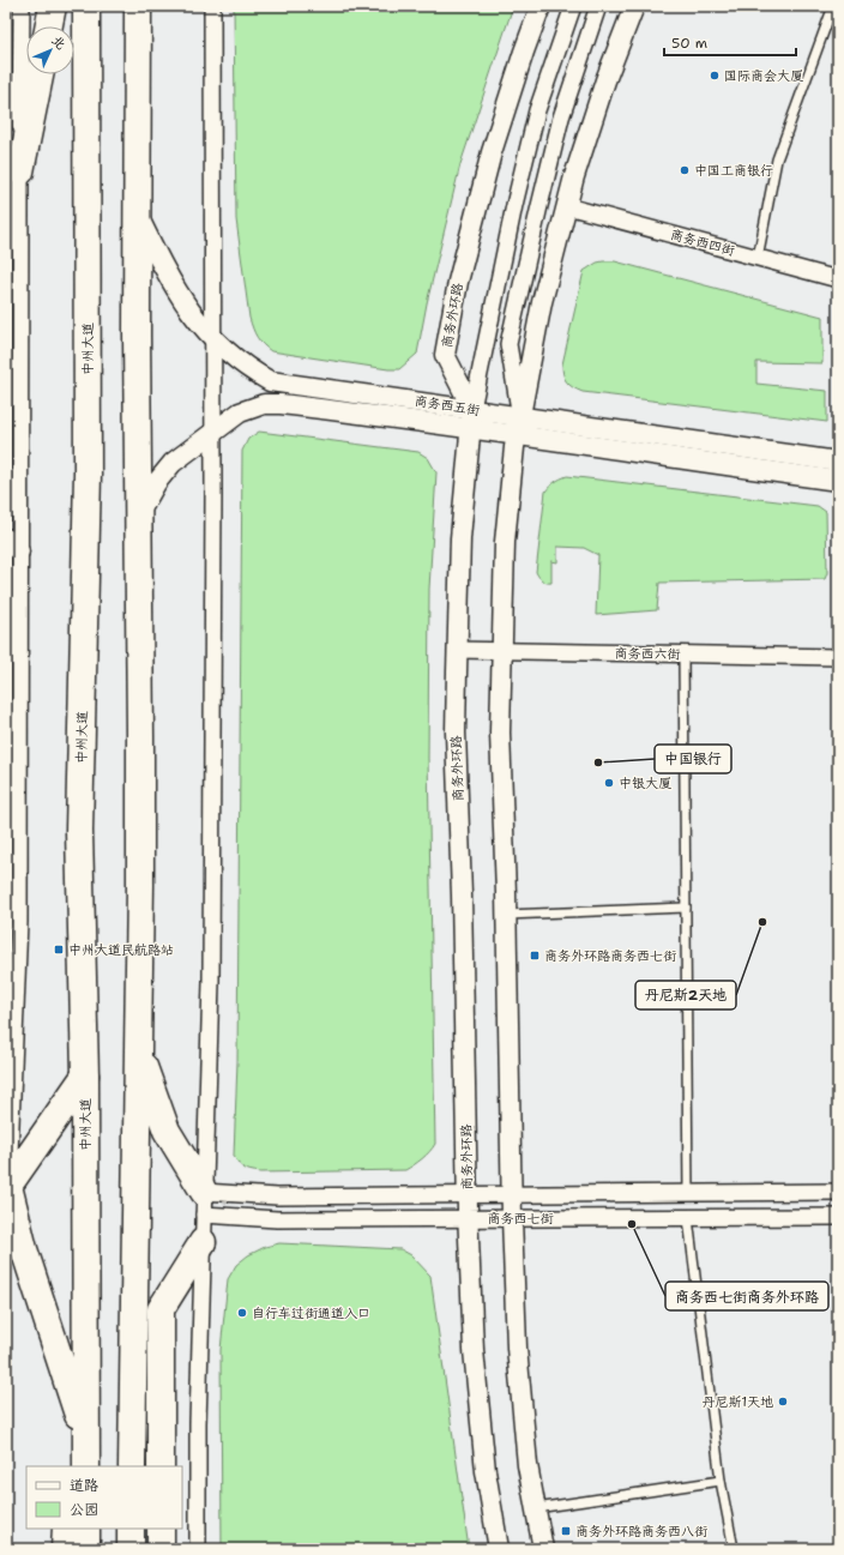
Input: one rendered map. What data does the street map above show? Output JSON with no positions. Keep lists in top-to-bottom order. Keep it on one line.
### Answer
{"streets":{"highway":["中州大道"],"street":["商务西四街","商务外环路","商务西五街","商务西六街","商务西七街"]},"crossings":[["商务外环路","商务西五街"],["商务外环路","商务西六街"],["商务外环路","商务西七街"]],"places":{"other":["国际商会大厦","中国工商银行","中国银行","中银大厦","丹尼斯2天地","商务西七街商务外环路","自行车过街通道入口","丹尼斯1天地"],"transit":["中州大道民航路站","商务外环路商务西七街","商务外环路商务西八街"]},"legend":["道路","公园"],"scale_bar":"50 m","north":"top right"}
